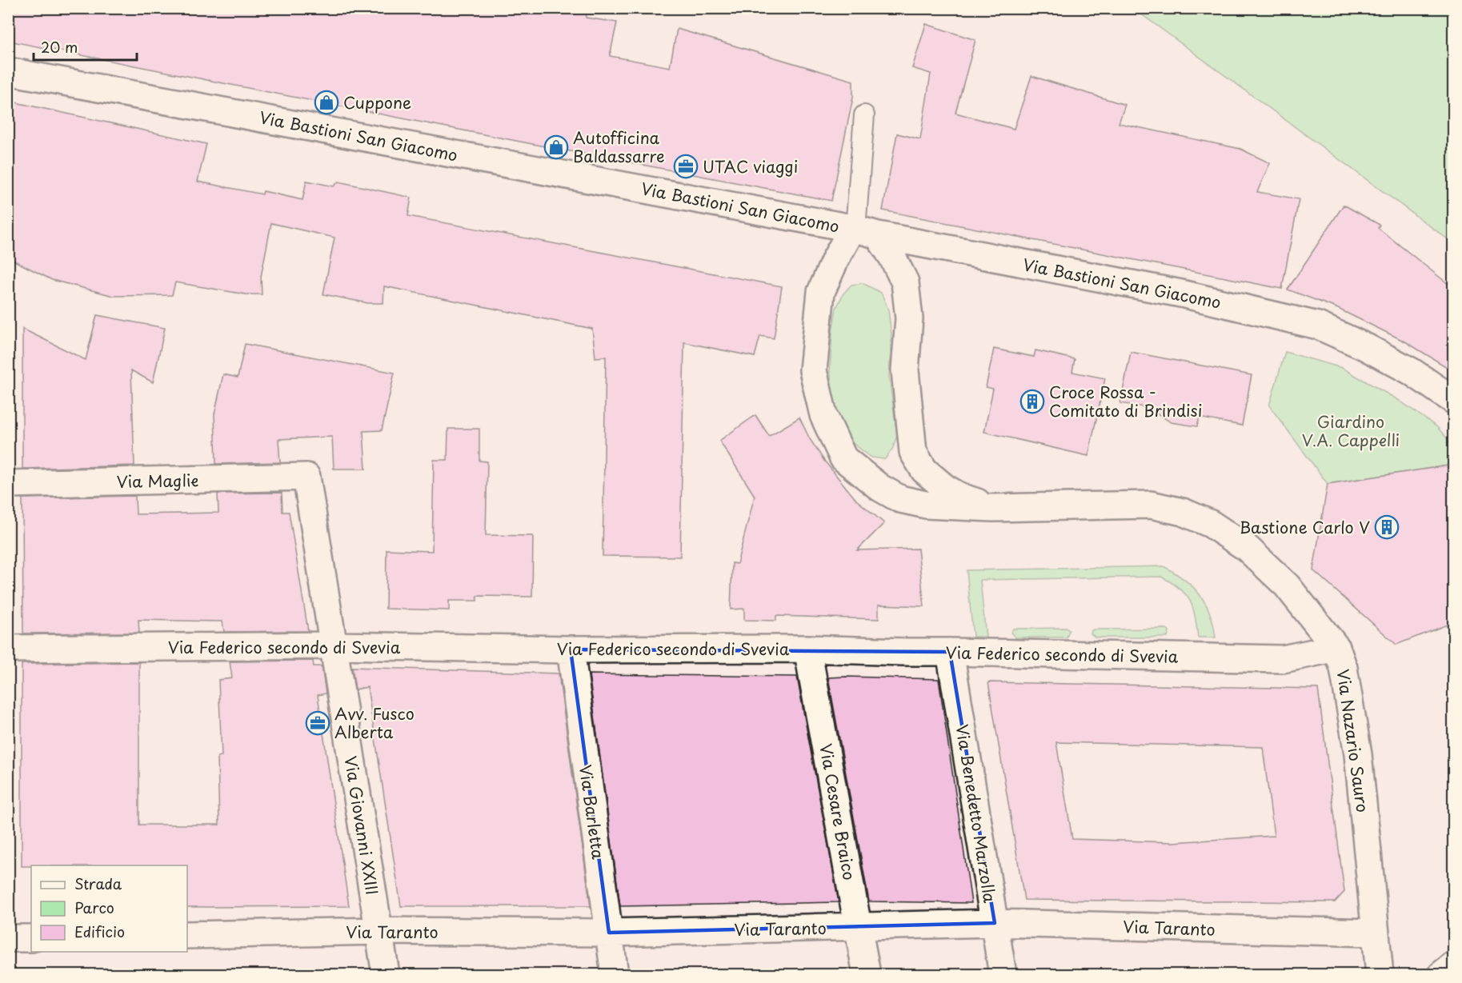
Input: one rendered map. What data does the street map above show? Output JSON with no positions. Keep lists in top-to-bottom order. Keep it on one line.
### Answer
{"streets":{"street":["Via Bastioni San Giacomo","Via Maglie","Via Federico secondo di Svevia","Via Nazario Sauro","Via Barletta","Via Cesare Braico","Via Benedetto Marzolla","Via Giovanni XXIII","Via Taranto"]},"crossings":[["Via Bastioni San Giacomo","Via Nazario Sauro"],["Via Maglie","Via Giovanni XXIII"],["Via Federico secondo di Svevia","Via Nazario Sauro"],["Via Federico secondo di Svevia","Via Barletta"],["Via Federico secondo di Svevia","Via Cesare Braico"],["Via Federico secondo di Svevia","Via Benedetto Marzolla"],["Via Federico secondo di Svevia","Via Giovanni XXIII"],["Via Nazario Sauro","Via Taranto"],["Via Barletta","Via Taranto"],["Via Cesare Braico","Via Taranto"],["Via Benedetto Marzolla","Via Taranto"],["Via Giovanni XXIII","Via Taranto"]],"parks":["Giardino V.A. Cappelli"],"places":{"shop":["Cuppone","Autofficina Baldassarre"],"office":["UTAC viaggi","Avv. Fusco Alberta"],"building":["Croce Rossa - Comitato di Brindisi","Bastione Carlo V"]},"legend":["Strada","Parco","Edificio"],"scale_bar":"20 m"}
